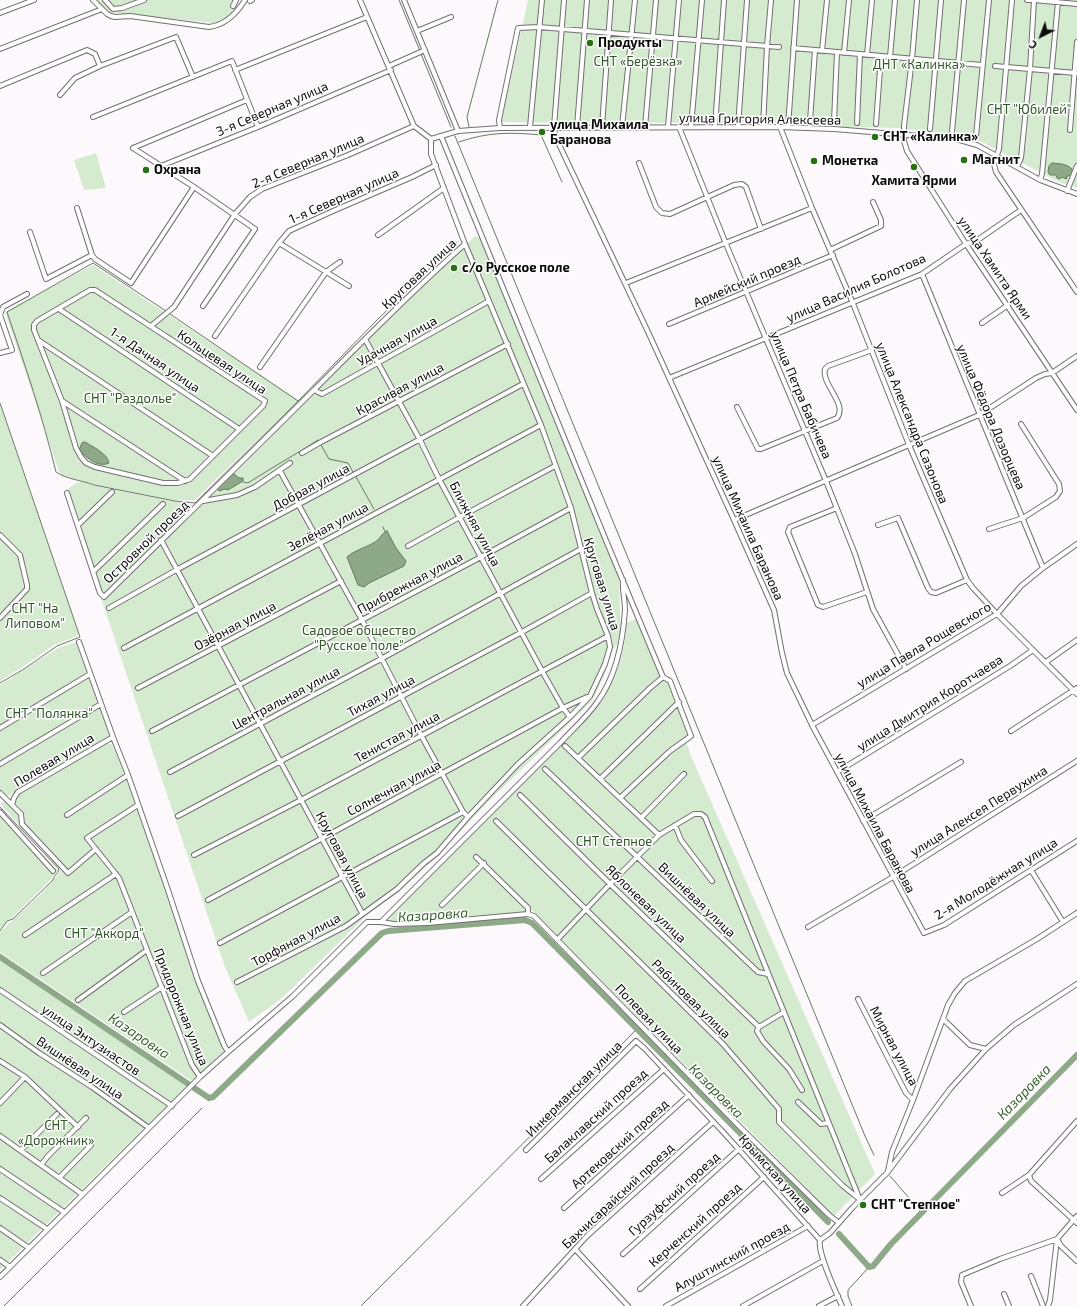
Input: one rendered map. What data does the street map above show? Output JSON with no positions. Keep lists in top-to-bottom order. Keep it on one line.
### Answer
{"streets":{"street":["3-я Северная улица","улица Григория Алексеева","2-я Северная улица","1-я Северная улица","улица Хамита Ярми","Круговая улица","Армейский проезд","улица Василия Болотова","Удачная улица","1-я Дачная улица","Кольцевая улица","Красивая улица","улица Петра Бабичева","улица Фёдора Дозорцева","улица Александра Сазонова","Добрая улица","Ближняя улица","Зелёная улица","улица Михаила Баранова","Островной проезд","Прибрежная улица","Озёрная улица","улица Павла Рощевского","Тихая улица","Центральная улица","улица Дмитрия Коротчаева","Тенистая улица","Полевая улица","Солнечная улица","улица Алексея Первухина","2-я Молодёжная улица","Вишнёвая улица","Яблоневая улица","Торфяная улица","Рябиновая улица","Придорожная улица","улица Энтузиастов","Мирная улица","Инкерманская улица","Балаклавский проезд","Артековский проезд","Крымская улица","Гурзуфский проезд","Бахчисарайский проезд","Керченский проезд","Алуштинский проезд"]},"crossings":[["улица Григория Алексеева","улица Хамита Ярми"],["улица Григория Алексеева","улица Петра Бабичева"],["улица Григория Алексеева","улица Александра Сазонова"],["улица Григория Алексеева","улица Михаила Баранова"],["2-я Северная улица","Кольцевая улица"],["улица Хамита Ярми","улица Василия Болотова"],["Круговая улица","Удачная улица"],["Круговая улица","Красивая улица"],["Круговая улица","Добрая улица"],["Круговая улица","Ближняя улица"],["Круговая улица","Зелёная улица"],["Круговая улица","Островной проезд"],["Круговая улица","Прибрежная улица"],["Круговая улица","Озёрная улица"],["Круговая улица","Тихая улица"],["Круговая улица","Центральная улица"],["Круговая улица","Тенистая улица"],["Круговая улица","Солнечная улица"],["Круговая улица","Торфяная улица"],["Армейский проезд","улица Петра Бабичева"],["Армейский проезд","улица Александра Сазонова"],["улица Василия Болотова","улица Петра Бабичева"],["улица Василия Болотова","улица Фёдора Дозорцева"],["улица Василия Болотова","улица Александра Сазонова"],["улица Василия Болотова","улица Михаила Баранова"],["Удачная улица","Ближняя улица"],["1-я Дачная улица","Кольцевая улица"],["Красивая улица","Ближняя улица"],["улица Петра Бабичева","улица Павла Рощевского"],["улица Фёдора Дозорцева","улица Павла Рощевского"],["улица Александра Сазонова","улица Павла Рощевского"],["улица Александра Сазонова","улица Дмитрия Коротчаева"],["Добрая улица","Ближняя улица"],["Ближняя улица","Зелёная улица"],["Ближняя улица","Прибрежная улица"],["Ближняя улица","Тихая улица"],["Ближняя улица","Центральная улица"],["Ближняя улица","Тенистая улица"],["Ближняя улица","Солнечная улица"],["улица Михаила Баранова","улица Павла Рощевского"],["улица Михаила Баранова","улица Дмитрия Коротчаева"],["улица Михаила Баранова","улица Алексея Первухина"],["улица Михаила Баранова","2-я Молодёжная улица"],["Инкерманская улица","Крымская улица"],["Балаклавский проезд","Крымская улица"],["Артековский проезд","Крымская улица"],["Крымская улица","Гурзуфский проезд"],["Крымская улица","Бахчисарайский проезд"],["Крымская улица","Керченский проезд"],["Крымская улица","Алуштинский проезд"]],"water":["Казаровка"],"parks":["СНТ «Берёзка»","ДНТ «Калинка»","СНТ \"Юбилей\"","СНТ \"Раздолье\"","СНТ \"На Липовом\"","Садовое общество \"Русское поле\"","СНТ \"Полянка\"","СНТ Степное","СНТ \"Аккорд\"","СНТ «Дорожник»"],"places":["Продукты","улица Михаила Баранова","СНТ «Калинка»","Магнит","Монетка","Хамита Ярми","Охрана","с/о Русское поле","СНТ \"Степное\""],"north":"bottom left"}
